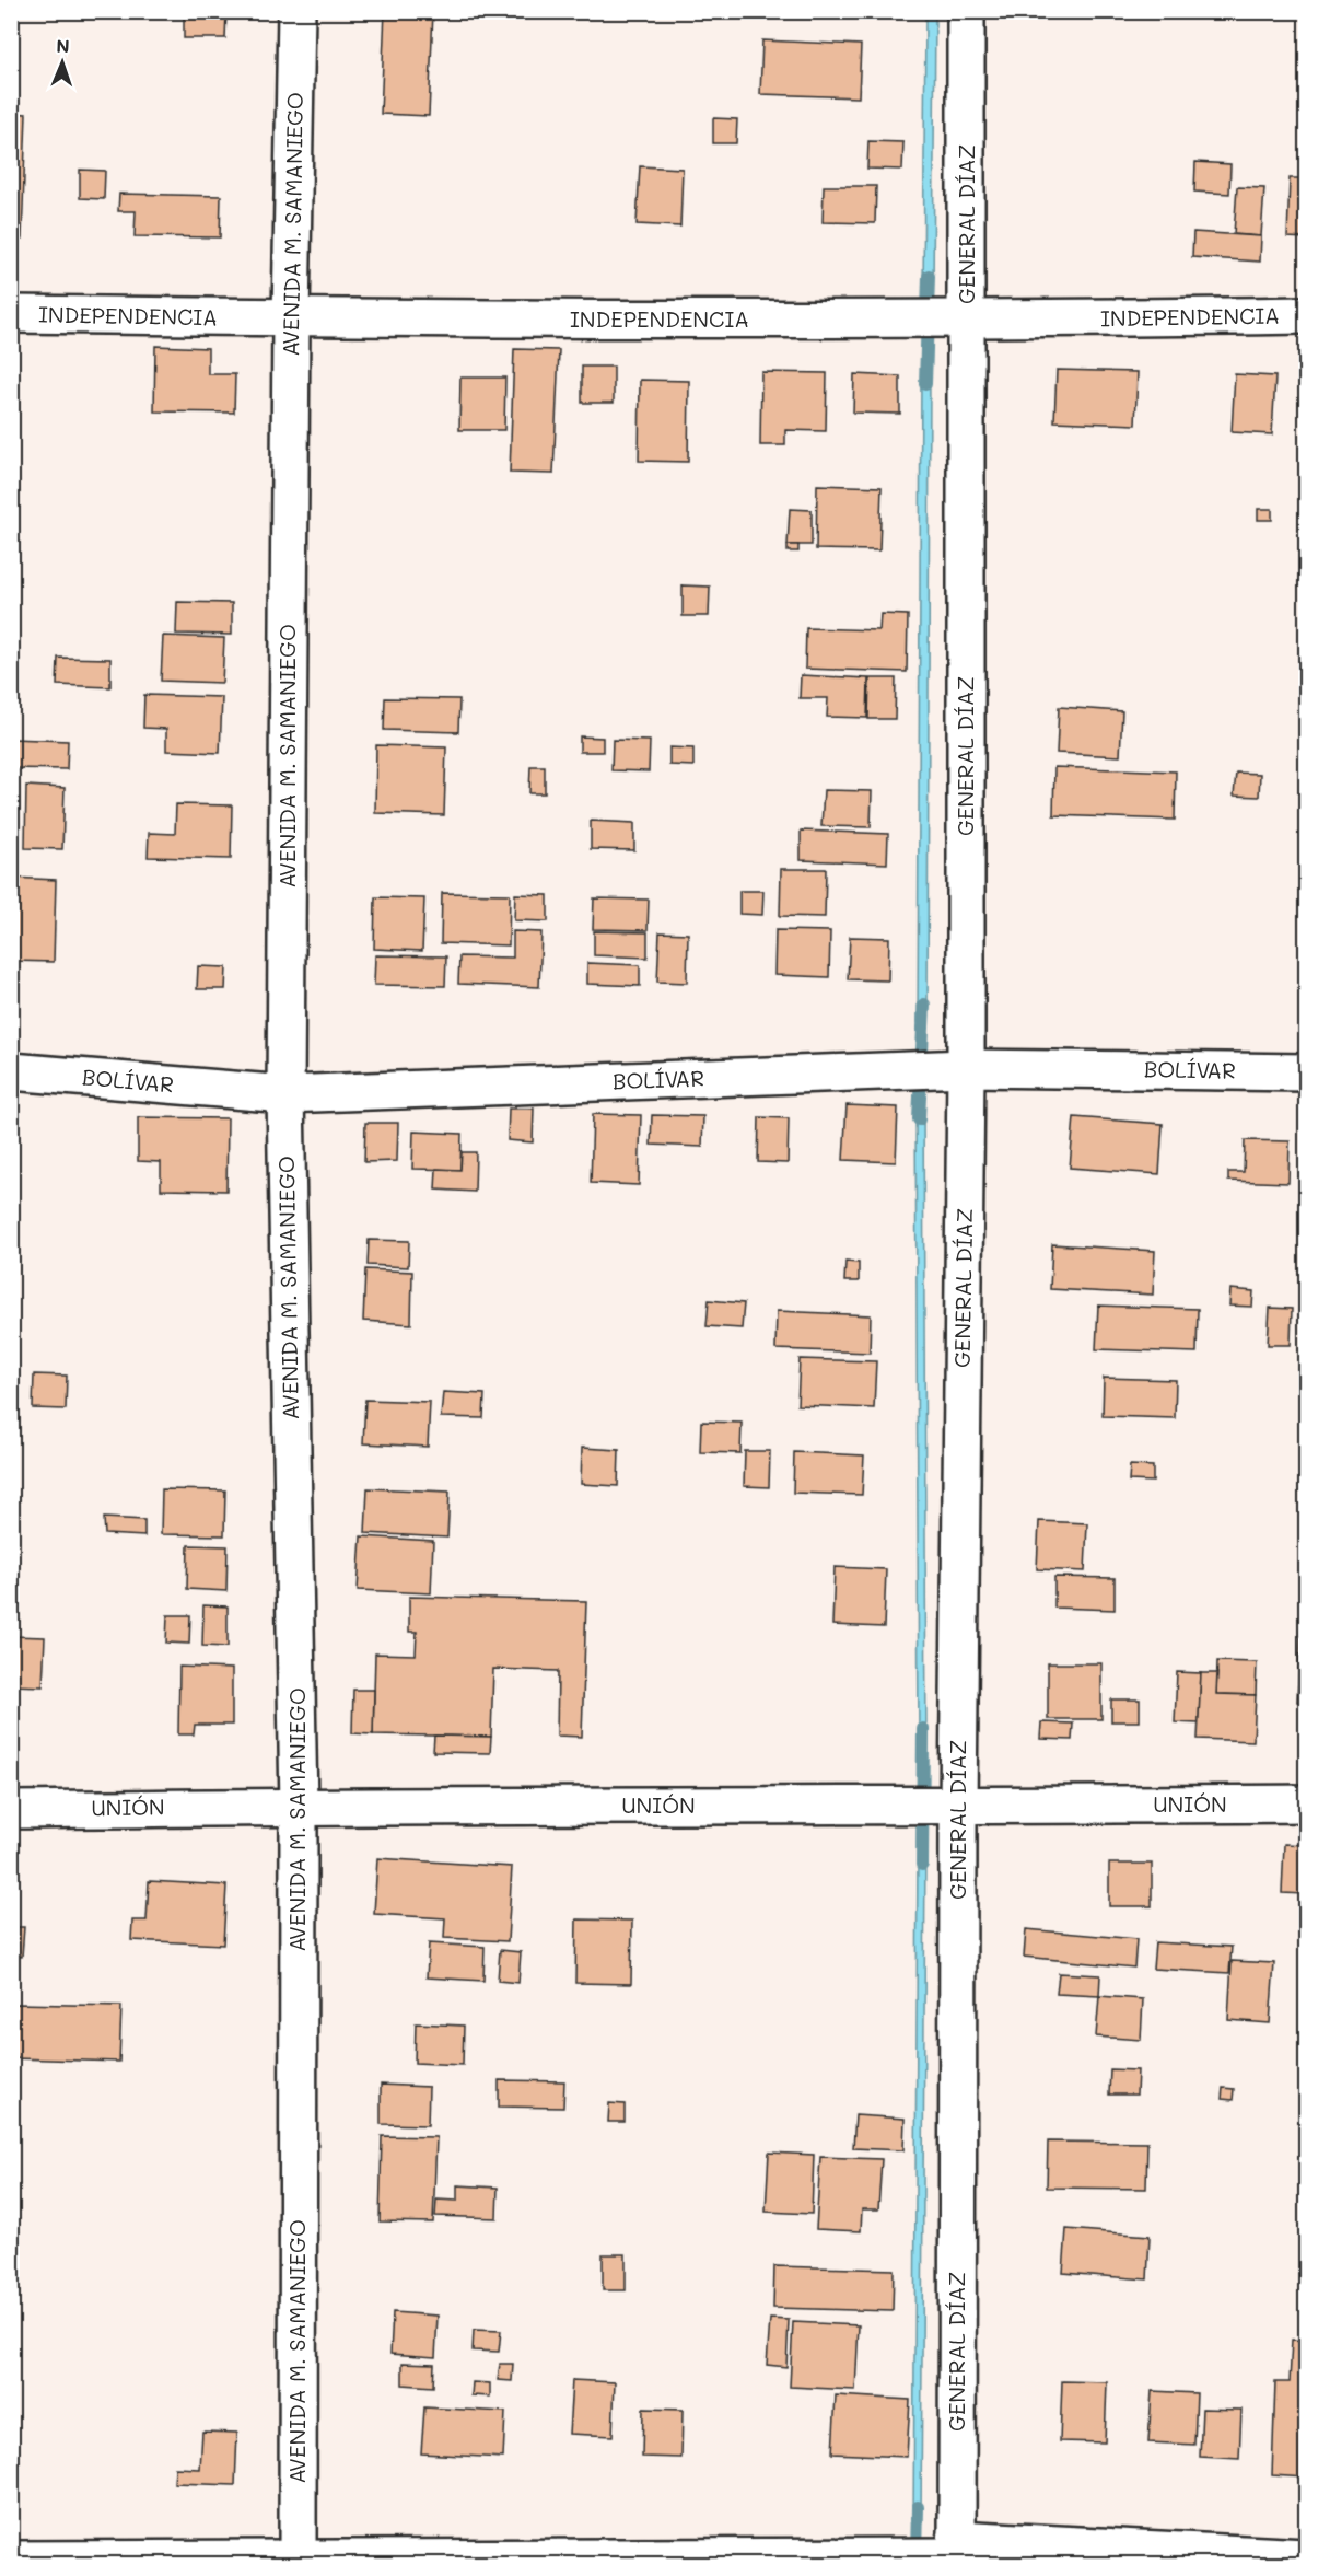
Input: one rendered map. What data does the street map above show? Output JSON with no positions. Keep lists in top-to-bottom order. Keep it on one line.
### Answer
{"streets":{"street":["AVENIDA M. SAMANIEGO","GENERAL DÍAZ","INDEPENDENCIA","BOLÍVAR","UNIÓN"]},"crossings":[["AVENIDA M. SAMANIEGO","INDEPENDENCIA"],["AVENIDA M. SAMANIEGO","BOLÍVAR"],["AVENIDA M. SAMANIEGO","UNIÓN"],["GENERAL DÍAZ","INDEPENDENCIA"],["GENERAL DÍAZ","BOLÍVAR"],["GENERAL DÍAZ","UNIÓN"]],"north":"top"}
